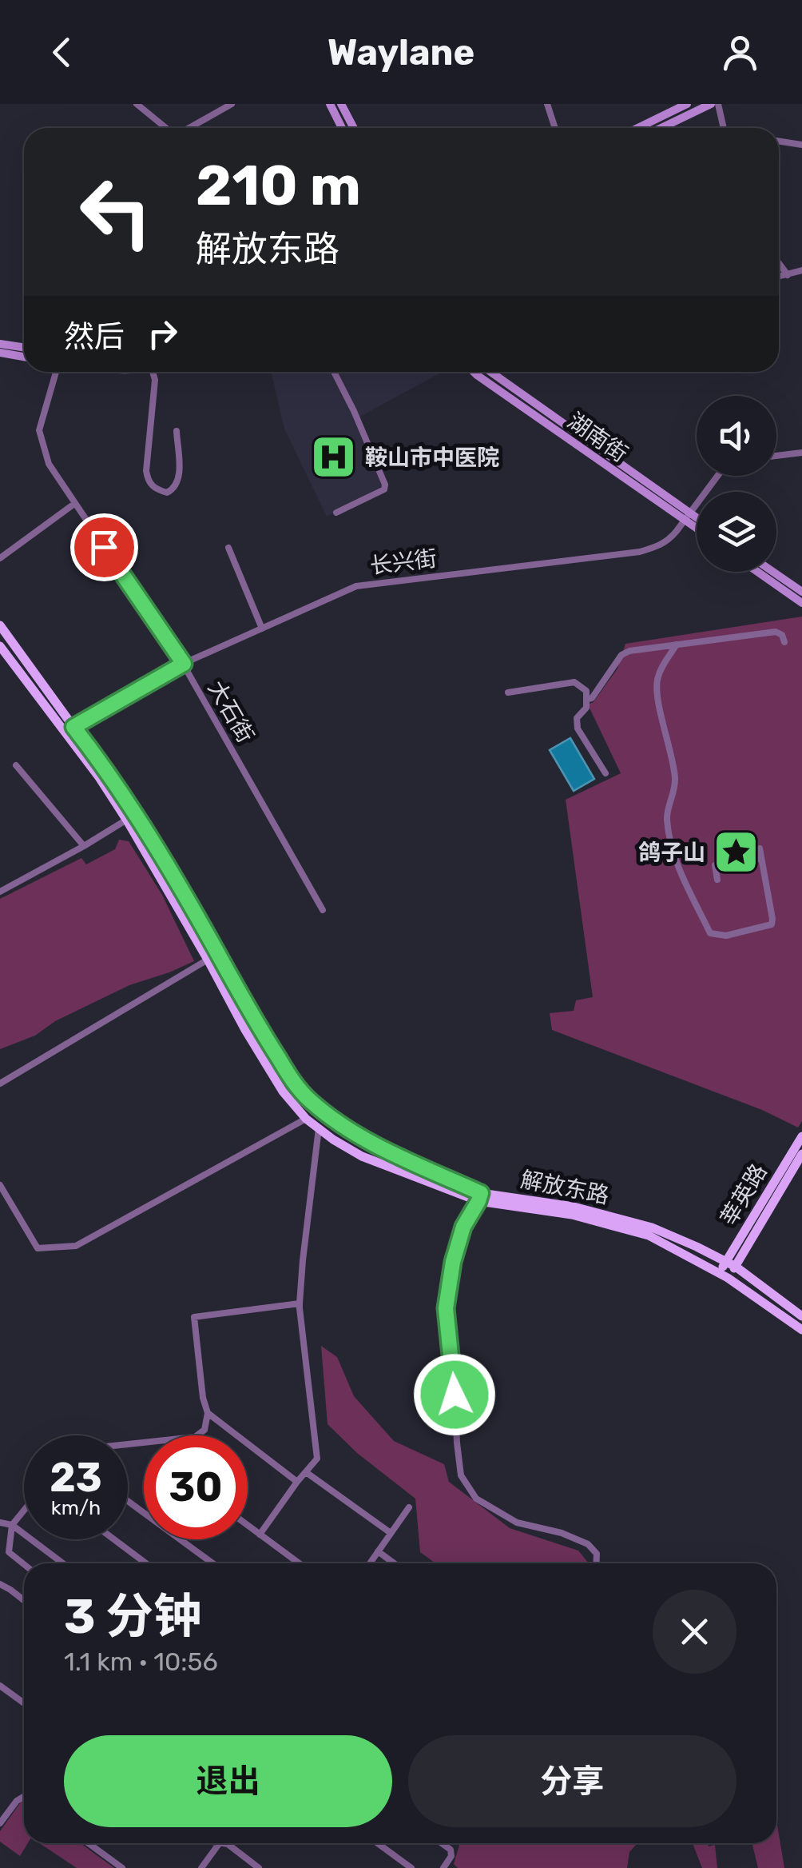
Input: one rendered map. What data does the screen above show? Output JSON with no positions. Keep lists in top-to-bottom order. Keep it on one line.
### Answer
{"streets":{"main road":["湖南街","解放东路","莘英路"],"street":["长兴街","大石街"]},"crossings":[["湖南街","长兴街"],["长兴街","大石街"],["长兴街","解放东路"],["解放东路","莘英路"]],"places":{"hospital":["鞍山市中医院"],"place":["鸽子山"]},"page":{"header":"Waylane","turn":["210 m","解放东路"],"then":"然后","speed":"23 km/h","limit":"30","heading":["3 分钟","1.1 km · 10:56"],"buttons":["退出","分享"]}}
